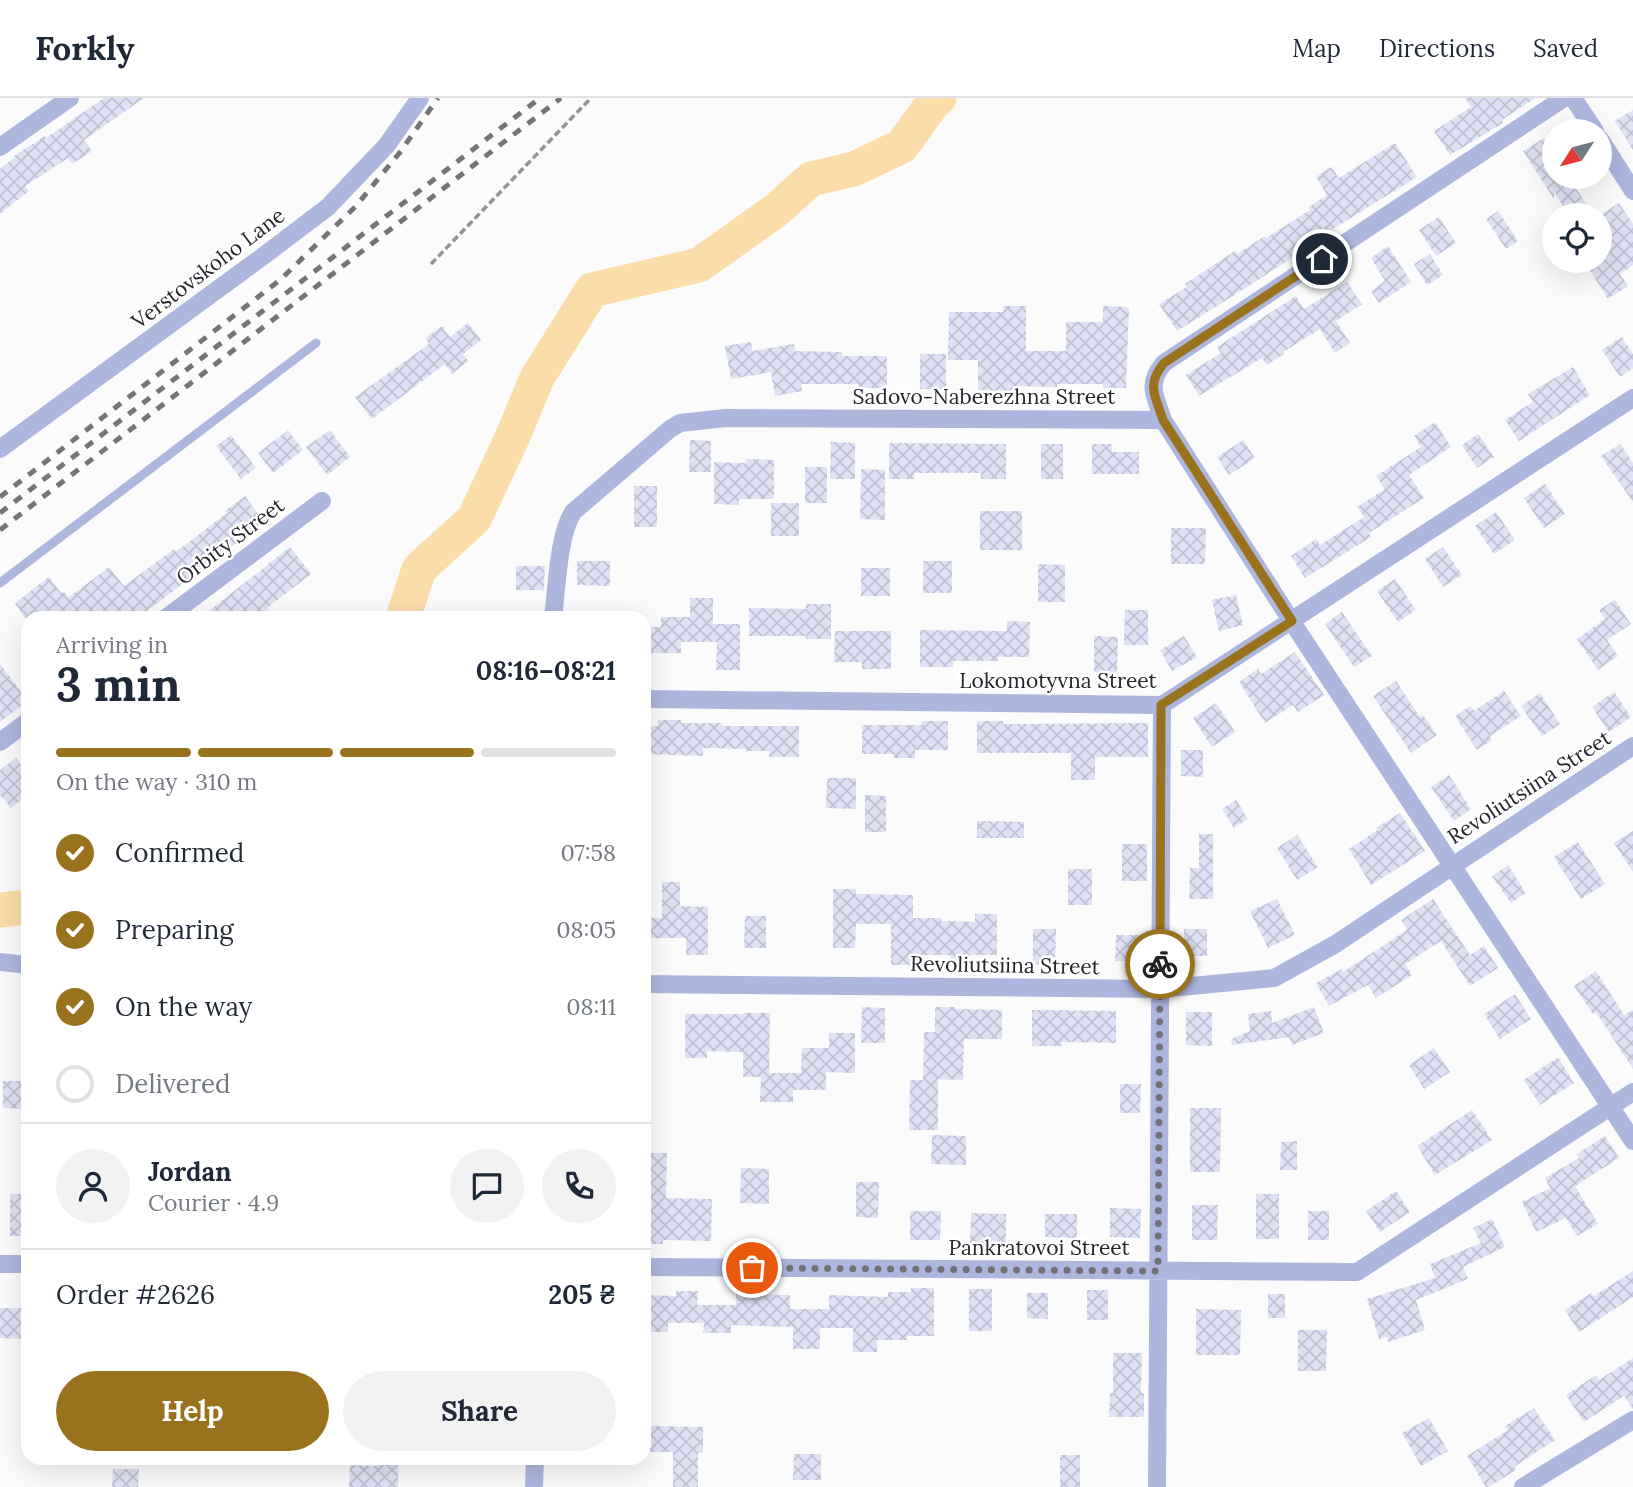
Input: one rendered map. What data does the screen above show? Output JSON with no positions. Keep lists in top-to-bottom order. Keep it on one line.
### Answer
{"streets":{"street":["Verstovskoho Lane","Sadovo-Naberezhna Street","Orbity Street","Lokomotyvna Street","Revoliutsiina Street","Pankratovoi Street"]},"north":"bottom left","page":{"header":"Forkly","nav":["Map","Directions","Saved"],"heading":["3 min","Arriving in","08:16–08:21"],"panel":["Jordan","Courier · 4.9","Order #2626","205 ₴"],"bar":"On the way · 310 m","list":[["Confirmed","07:58"],["Preparing","08:05"],["On the way","08:11"],"Delivered"],"buttons":["Help","Share"]}}
